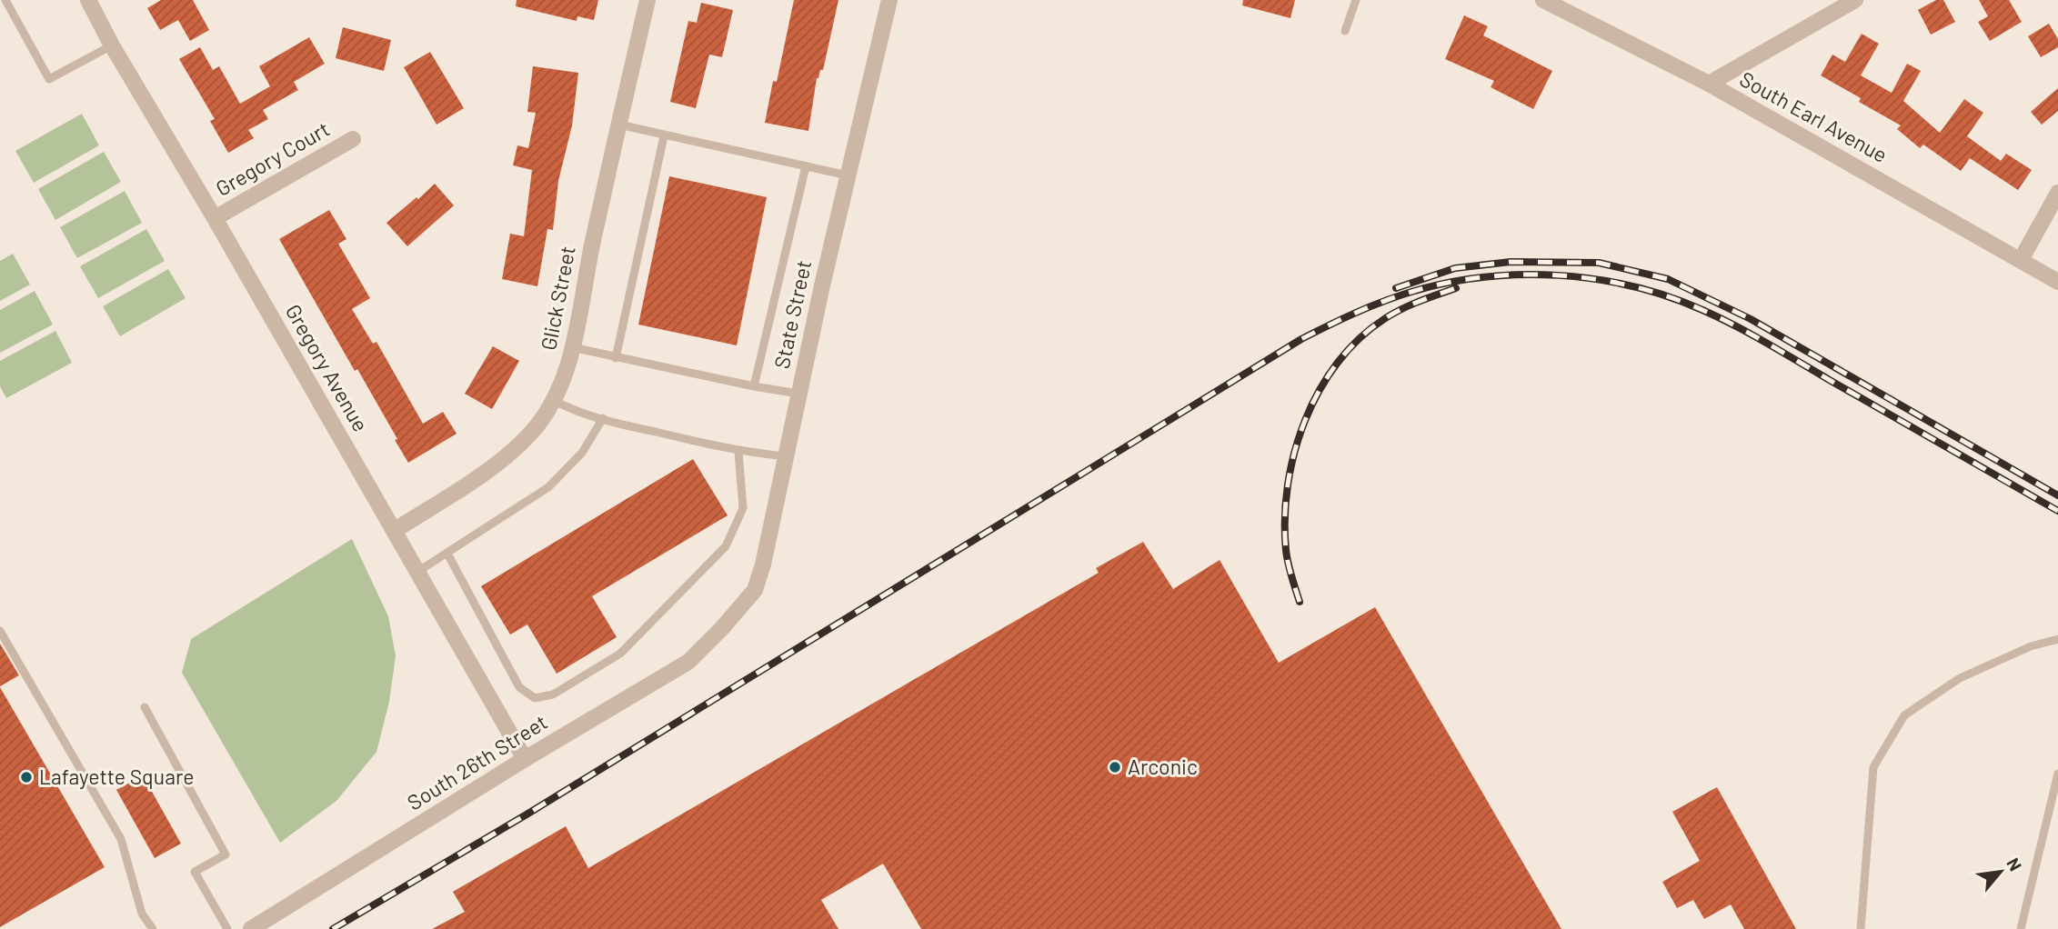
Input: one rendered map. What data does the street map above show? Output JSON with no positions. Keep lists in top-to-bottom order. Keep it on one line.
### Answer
{"streets":{"street":["South Earl Avenue","Gregory Court","Glick Street","State Street","Gregory Avenue","South 26th Street"]},"crossings":[["Gregory Court","Gregory Avenue"],["Glick Street","Gregory Avenue"],["State Street","South 26th Street"],["Gregory Avenue","South 26th Street"]],"places":["Arconic","Lafayette Square"],"north":"top right"}
